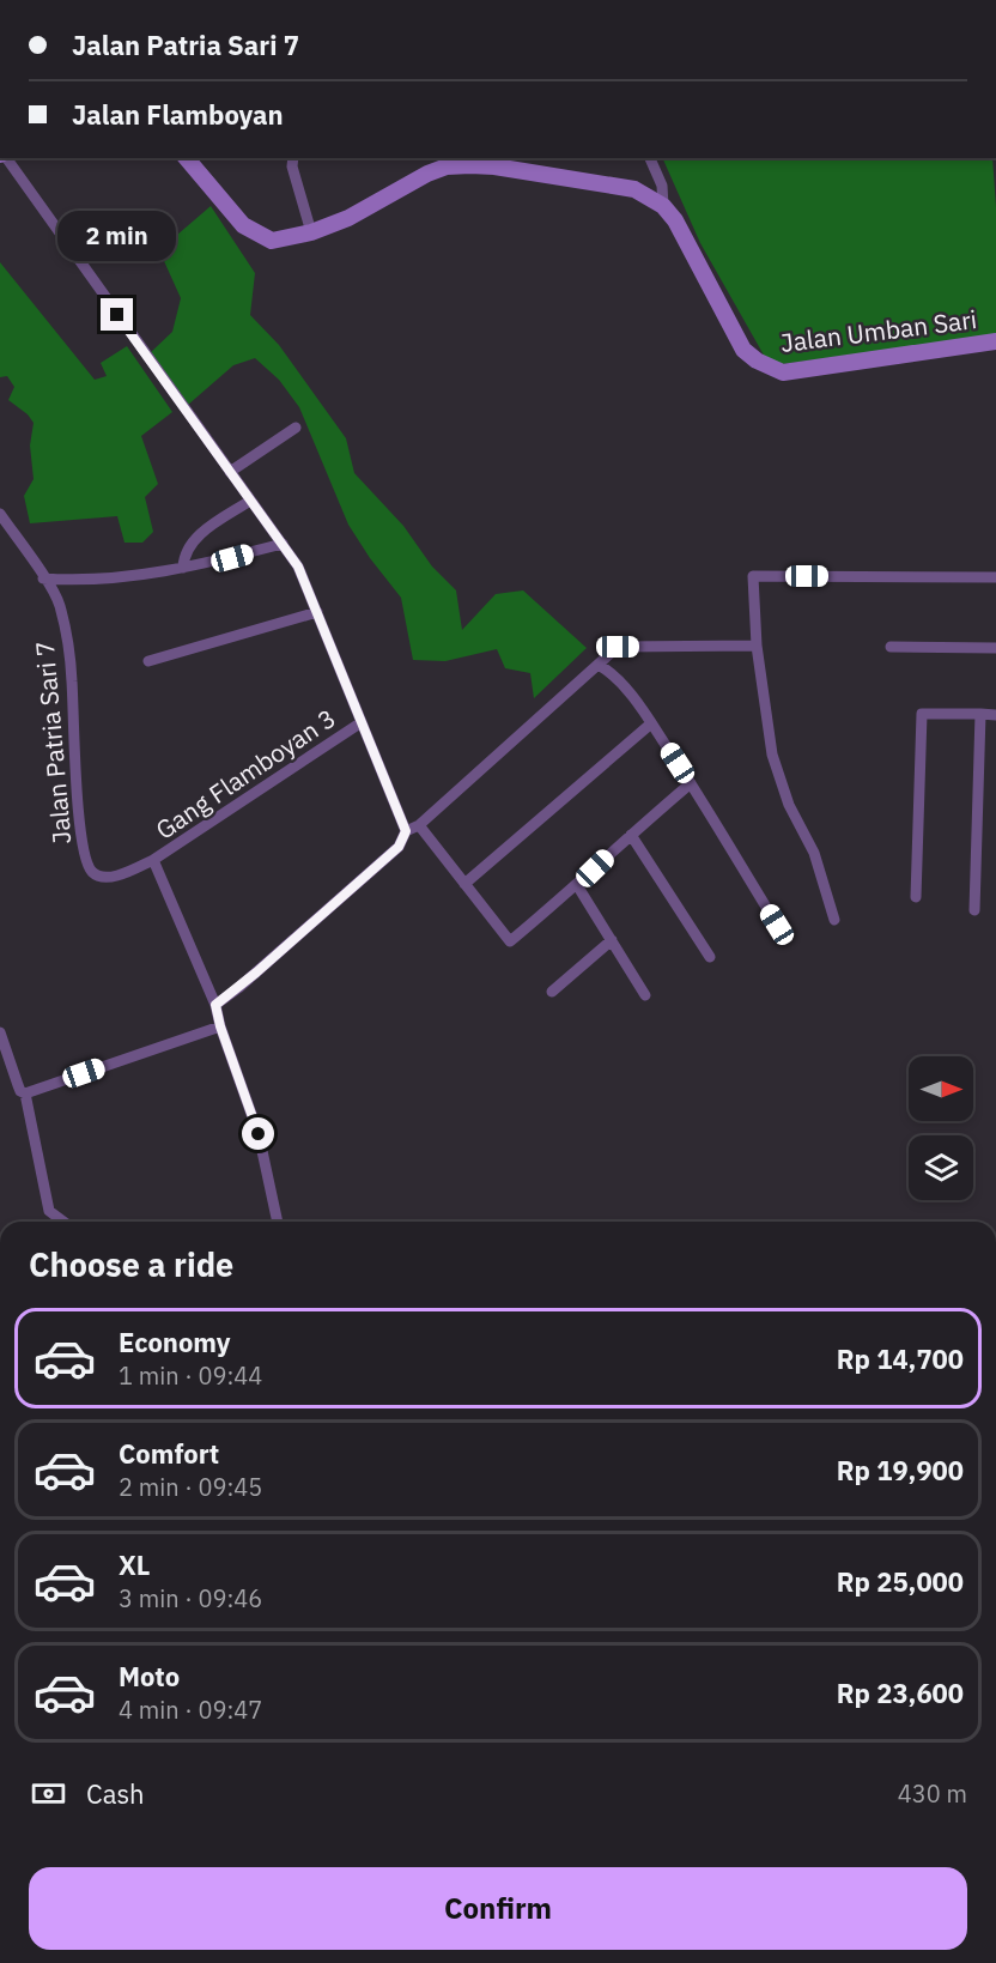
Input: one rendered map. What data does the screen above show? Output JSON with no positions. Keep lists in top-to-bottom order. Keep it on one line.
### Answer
{"streets":{"street":["Jalan Umban Sari","Jalan Patria Sari 7","Gang Flamboyan 3"]},"crossings":[["Jalan Patria Sari 7","Gang Flamboyan 3"]],"north":"right","page":{"banner":["Jalan Patria Sari 7","Jalan Flamboyan"],"bubble":"2 min","heading":"Choose a ride","list":[{"name":"Economy","note":"1 min · 09:44","value":"Rp 14,700"},{"name":"Comfort","note":"2 min · 09:45","value":"Rp 19,900"},{"name":"XL","note":"3 min · 09:46","value":"Rp 25,000"},{"name":"Moto","note":"4 min · 09:47","value":"Rp 23,600"}],"pay":["Cash","430 m"],"buttons":"Confirm"}}
